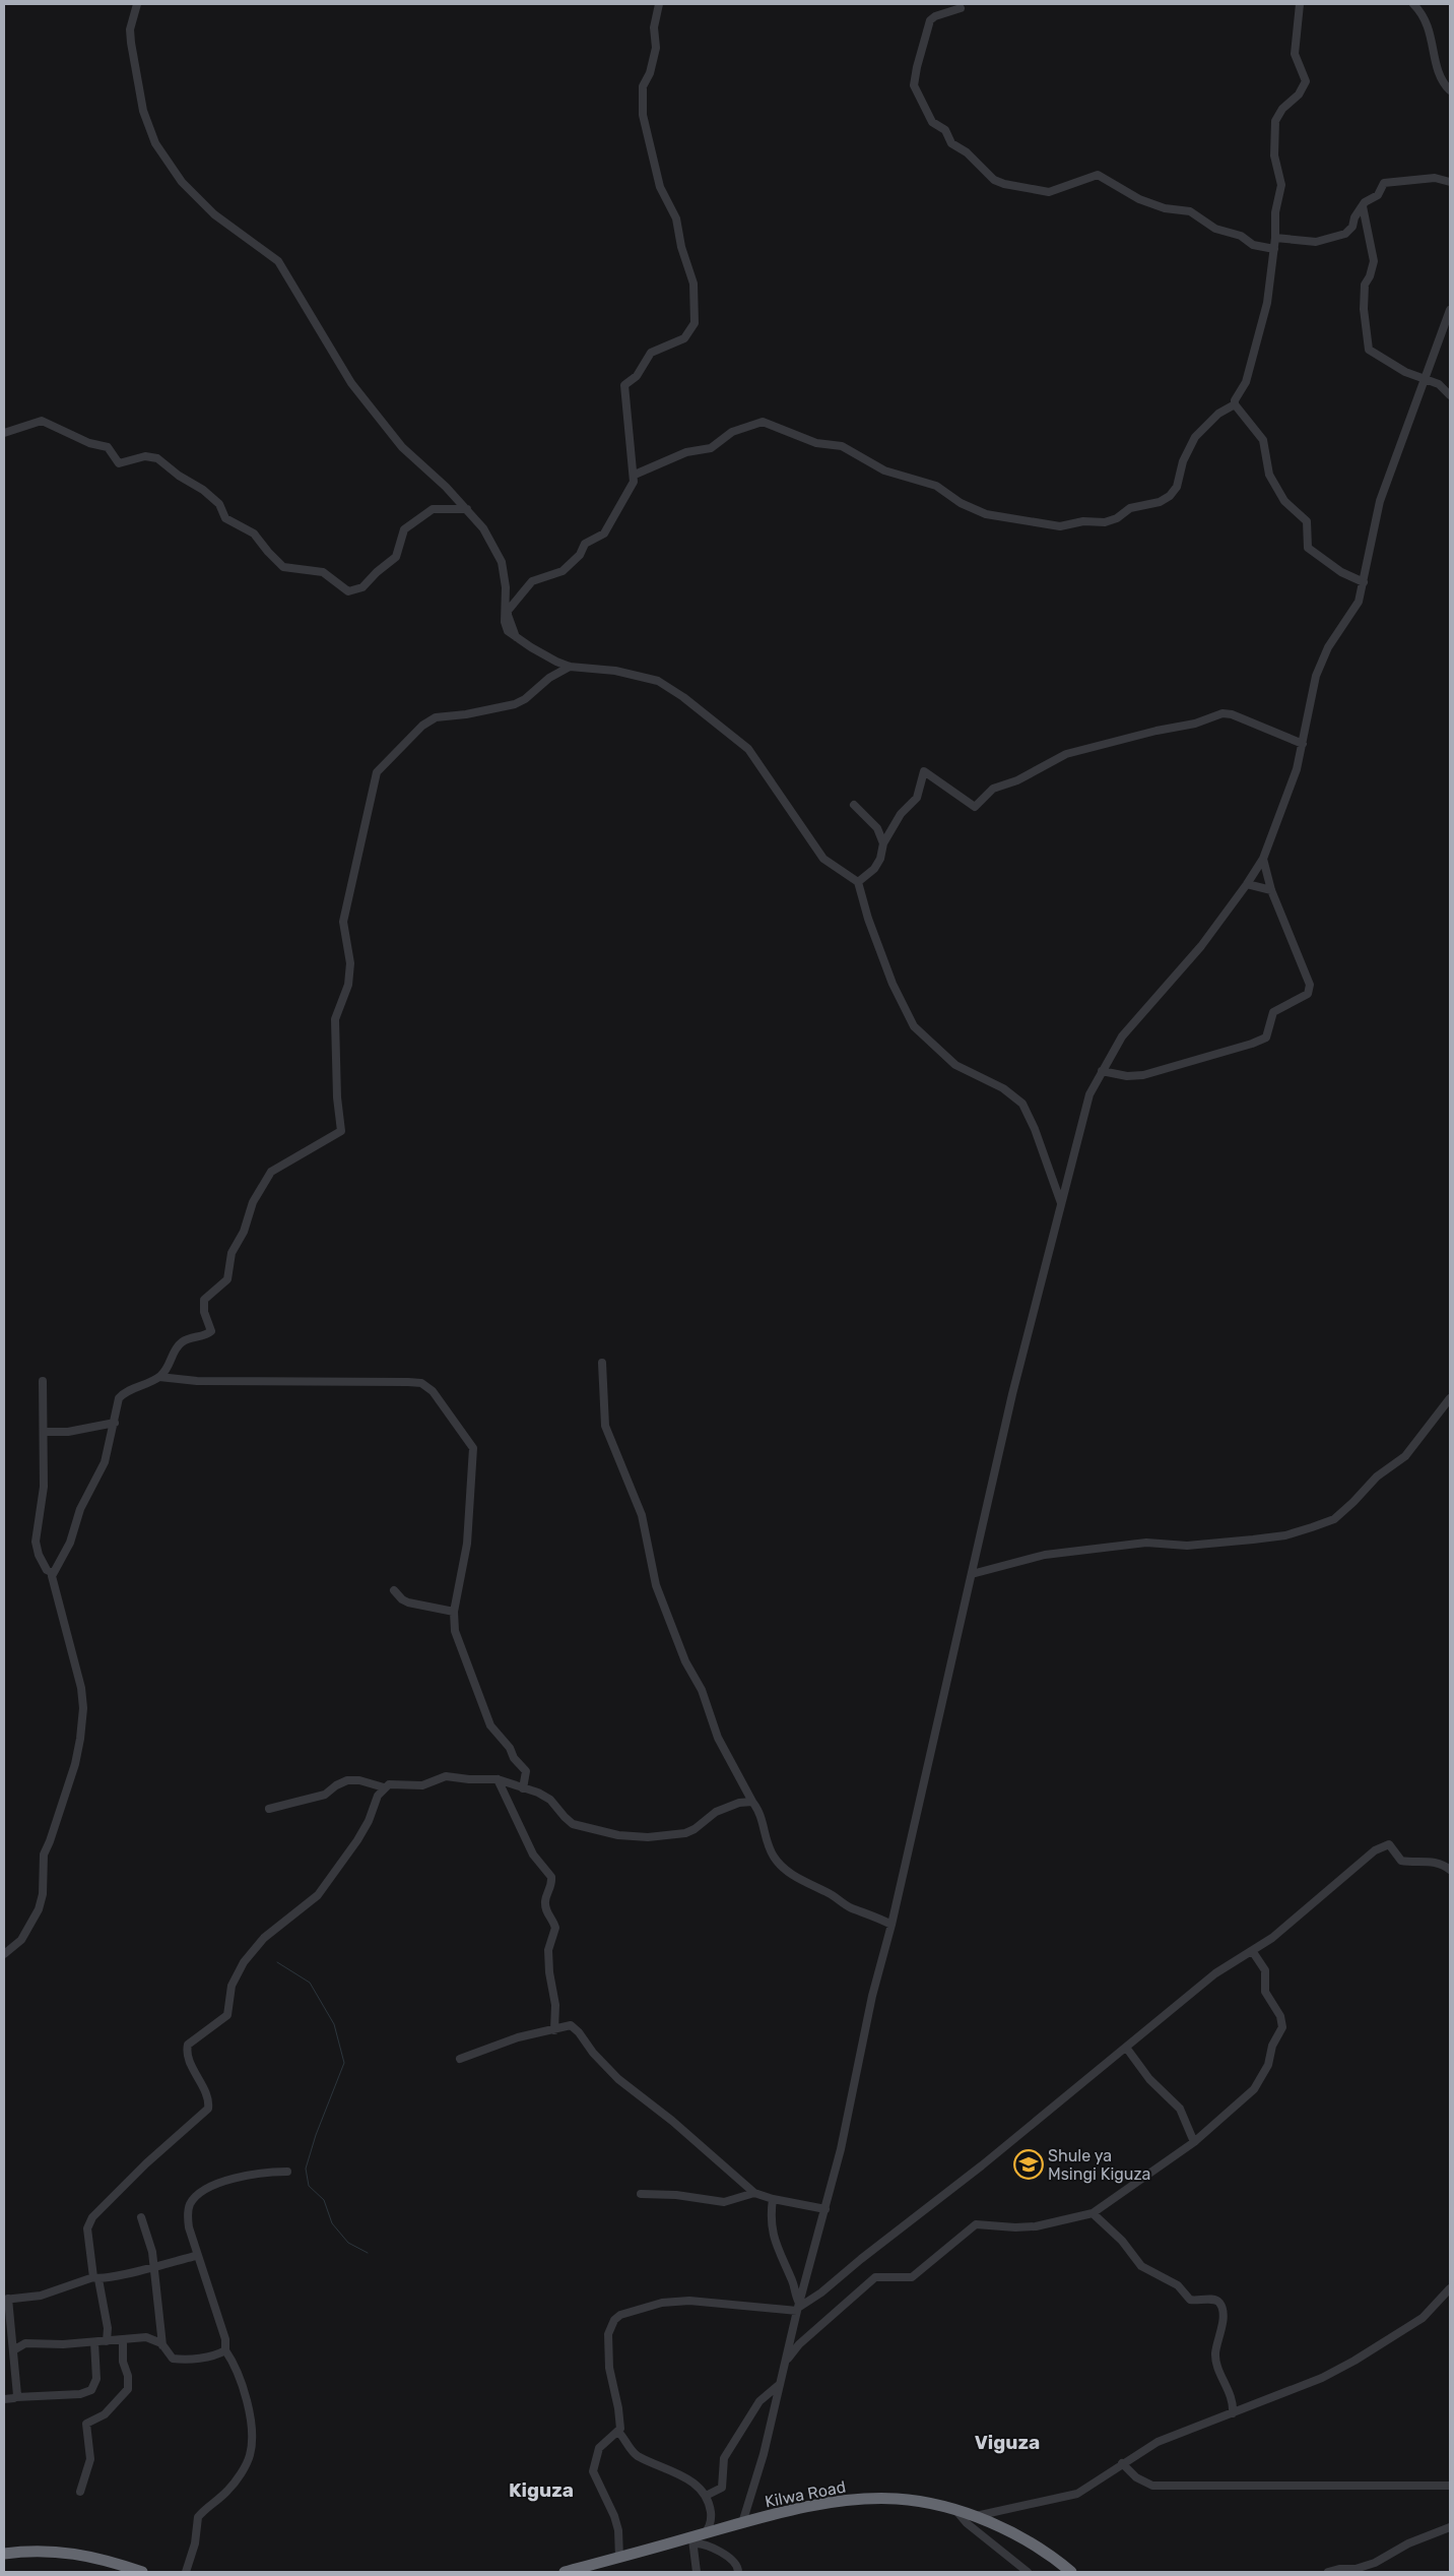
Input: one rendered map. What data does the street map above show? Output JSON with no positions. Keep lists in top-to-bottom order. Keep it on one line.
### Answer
{"streets":{"highway":["Kilwa Road"]},"districts":["Viguza","Kiguza"],"places":{"school or university":["Shule ya Msingi Kiguza"]}}
